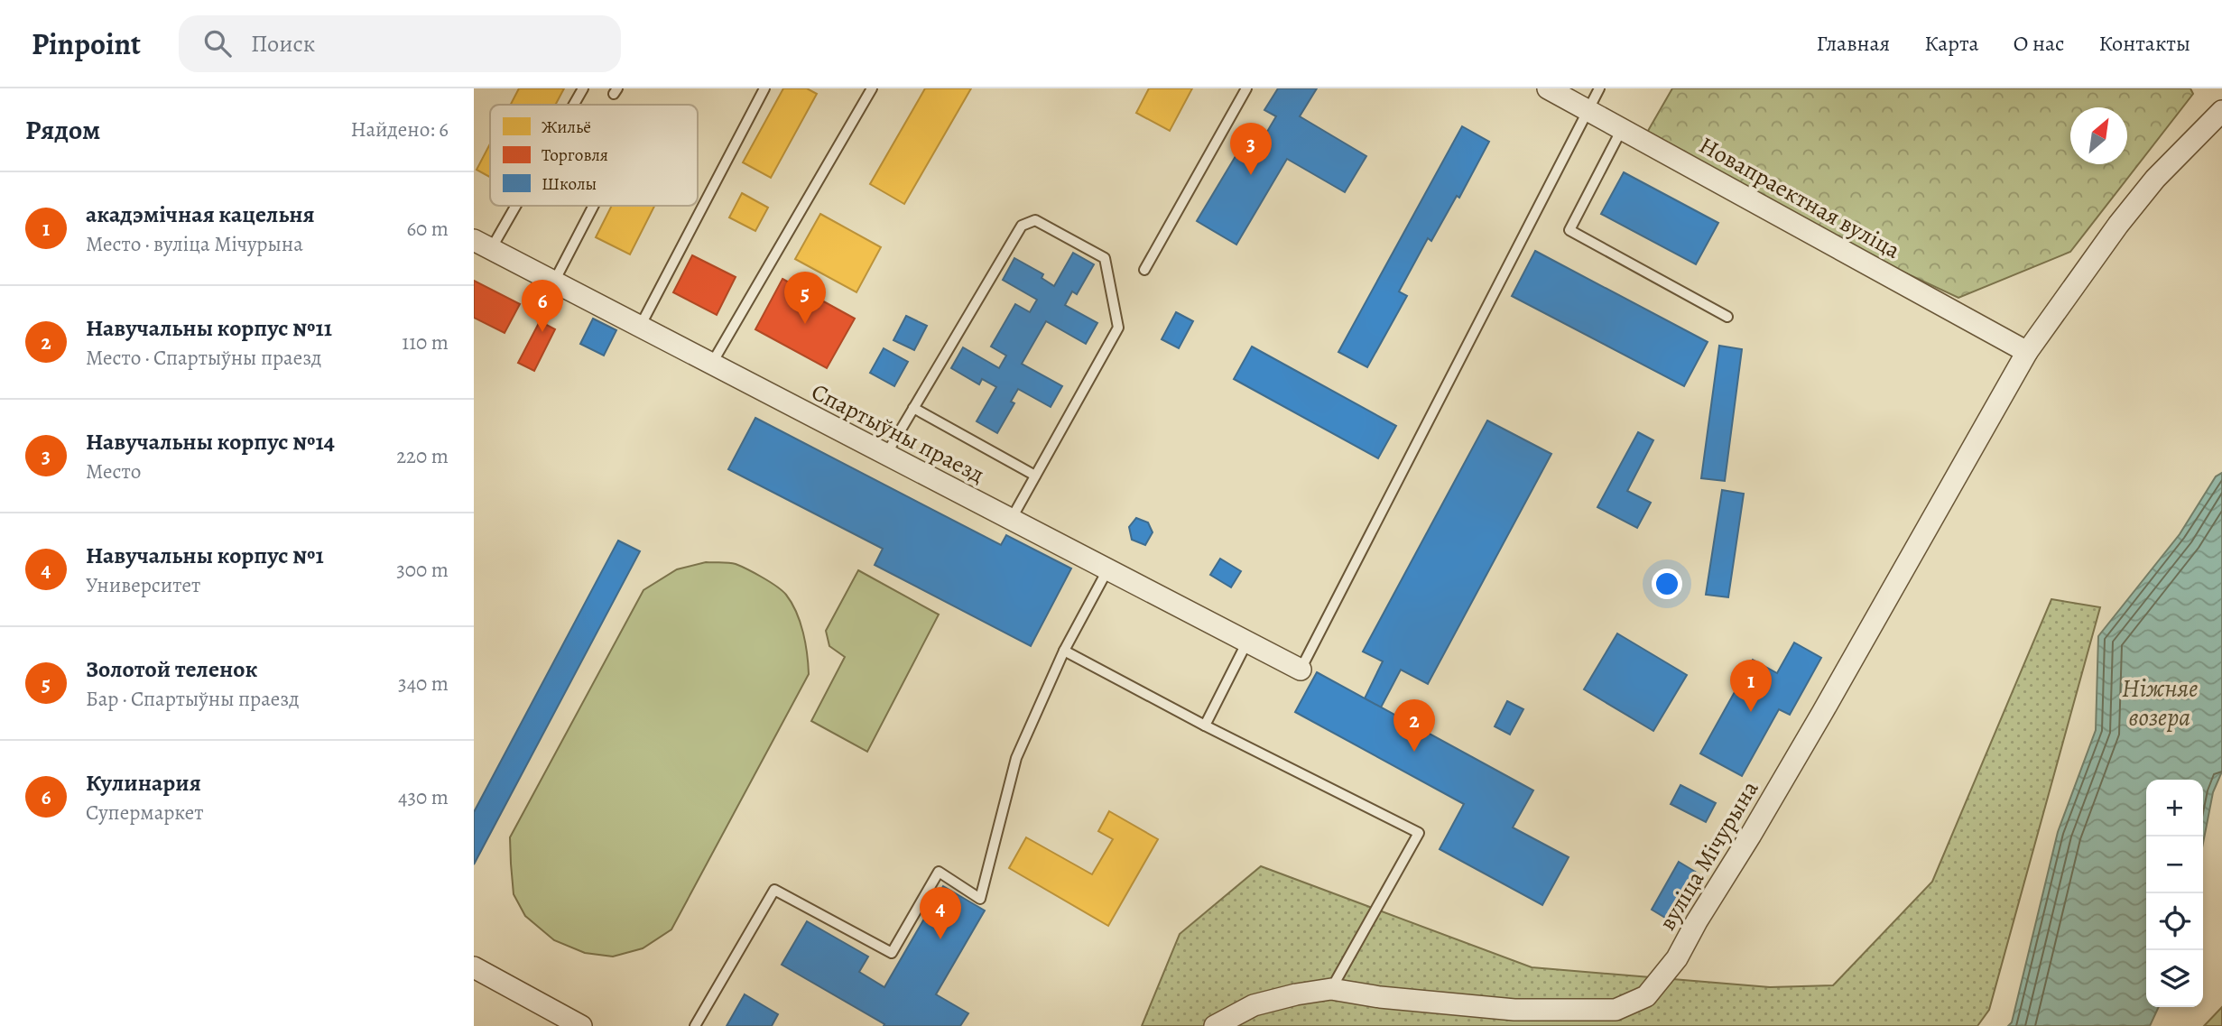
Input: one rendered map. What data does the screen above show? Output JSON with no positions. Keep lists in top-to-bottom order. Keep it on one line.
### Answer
{"streets":{"street":["Новапраектная вуліца","Спартыўны праезд","вуліца Мічурына"]},"crossings":[["Новапраектная вуліца","вуліца Мічурына"]],"water":["Ніжняе возера"],"legend":["Жильё","Торговля","Школы"],"north":"top right","page":{"header":"Pinpoint","search":"Поиск","nav":["Главная","Карта","О нас","Контакты"],"heading":["Рядом","Найдено: 6"],"pins":["3","5","6","1","2","4"],"list":[{"mark":"1","name":"акадэмічная кацельня","note":"Место · вуліца Мічурына","value":"60 m"},{"mark":"2","name":"Навучальны корпус №11","note":"Место · Спартыўны праезд","value":"110 m"},{"mark":"3","name":"Навучальны корпус №14","note":"Место","value":"220 m"},{"mark":"4","name":"Навучальны корпус №1","note":"Университет","value":"300 m"},{"mark":"5","name":"Золотой теленок","note":"Бар · Спартыўны праезд","value":"340 m"},{"mark":"6","name":"Кулинария","note":"Супермаркет","value":"430 m"}],"map_buttons":["+","−"]}}
